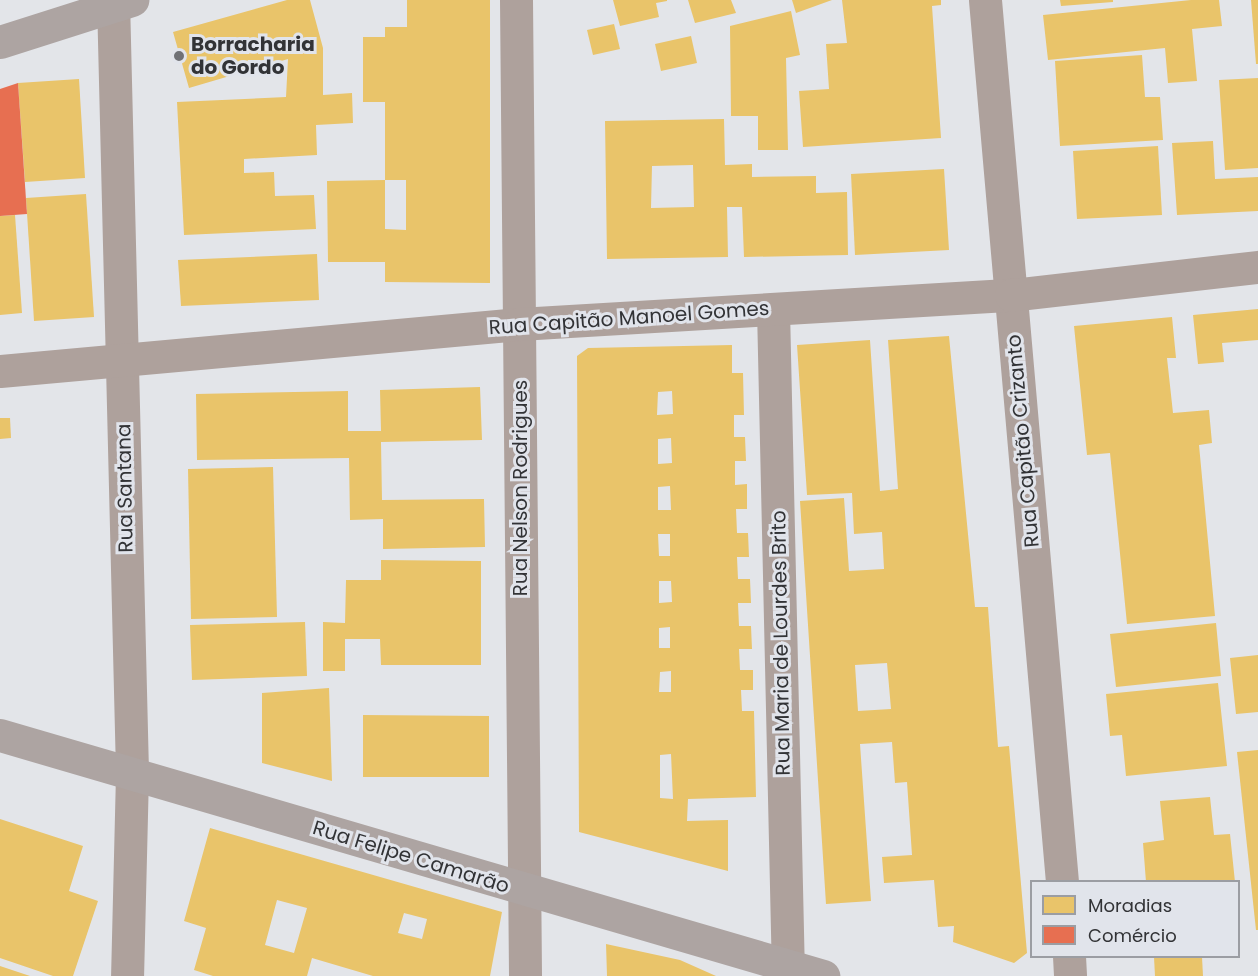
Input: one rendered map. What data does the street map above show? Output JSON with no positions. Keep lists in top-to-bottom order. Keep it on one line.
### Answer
{"streets":{"main road":["Rua Felipe Camarão"],"street":["Rua Capitão Manoel Gomes","Rua Capitão Crizanto","Rua Santana","Rua Nelson Rodrigues","Rua Maria de Lourdes Brito"]},"crossings":[["Rua Capitão Manoel Gomes","Rua Capitão Crizanto"],["Rua Capitão Manoel Gomes","Rua Santana"],["Rua Capitão Manoel Gomes","Rua Nelson Rodrigues"],["Rua Capitão Manoel Gomes","Rua Maria de Lourdes Brito"],["Rua Santana","Rua Felipe Camarão"],["Rua Nelson Rodrigues","Rua Felipe Camarão"],["Rua Maria de Lourdes Brito","Rua Felipe Camarão"]],"places":["Borracharia do Gordo"],"legend":["Moradias","Comércio"]}
